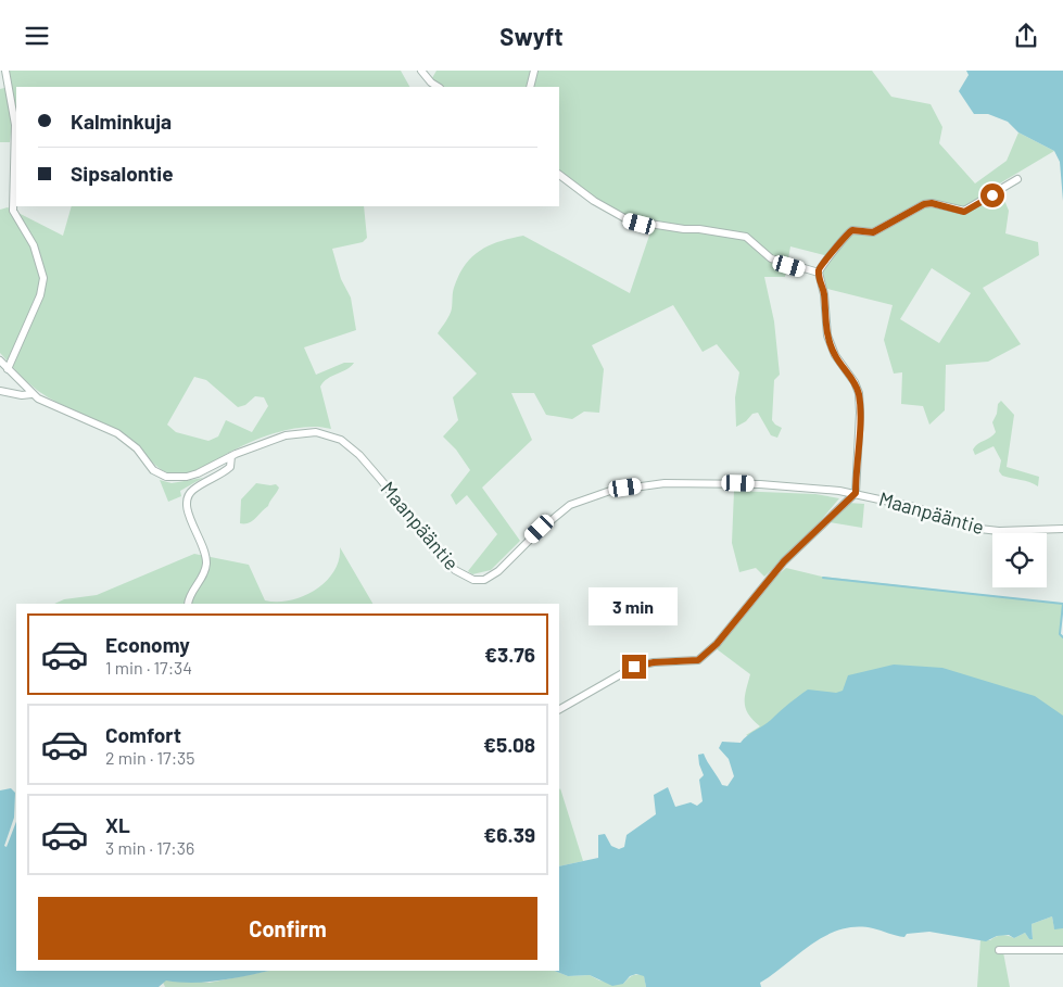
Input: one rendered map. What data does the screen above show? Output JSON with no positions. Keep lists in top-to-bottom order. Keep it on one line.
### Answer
{"streets":{"street":["Maanpääntie"]},"page":{"header":"Swyft","banner":["Kalminkuja","Sipsalontie"],"bubble":"3 min","list":[{"name":"Economy","note":"1 min · 17:34","value":"€3.76"},{"name":"Comfort","note":"2 min · 17:35","value":"€5.08"},{"name":"XL","note":"3 min · 17:36","value":"€6.39"}],"buttons":"Confirm"}}
